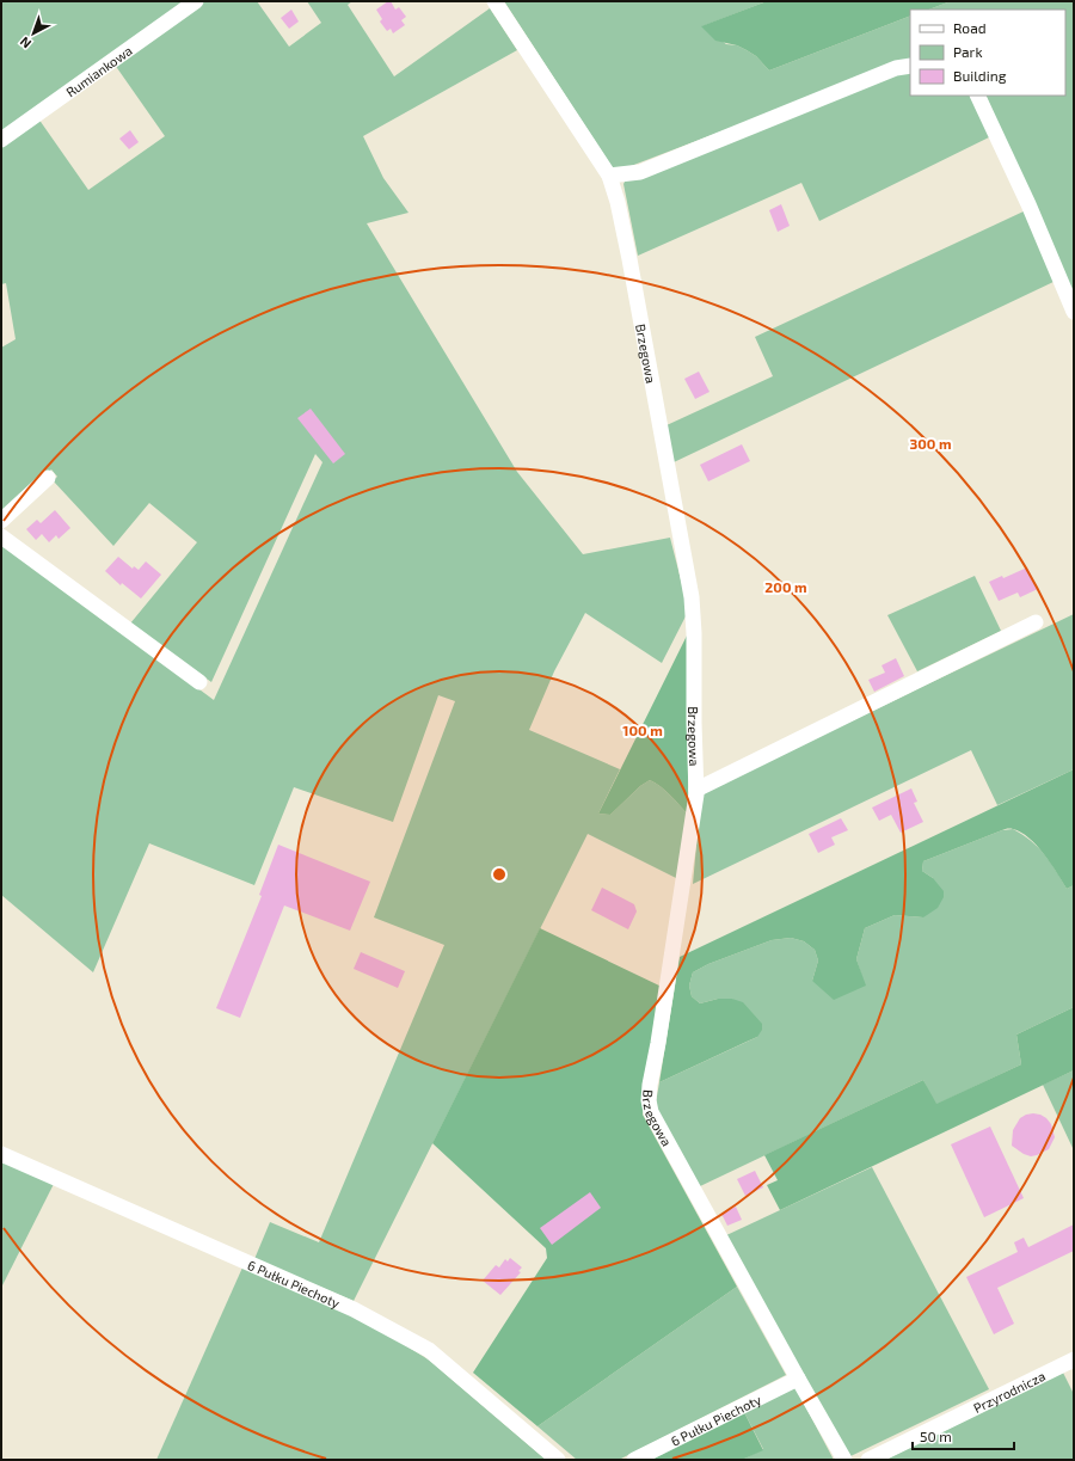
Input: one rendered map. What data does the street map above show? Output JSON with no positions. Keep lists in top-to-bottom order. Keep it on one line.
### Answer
{"streets":{"street":["Rumiankowa","Brzegowa","6 Pułku Piechoty","Przyrodnicza"]},"crossings":[["Brzegowa","6 Pułku Piechoty"]],"legend":["Road","Park","Building"],"scale_bar":"50 m","north":"bottom left","rings":["300 m","200 m","100 m"]}
